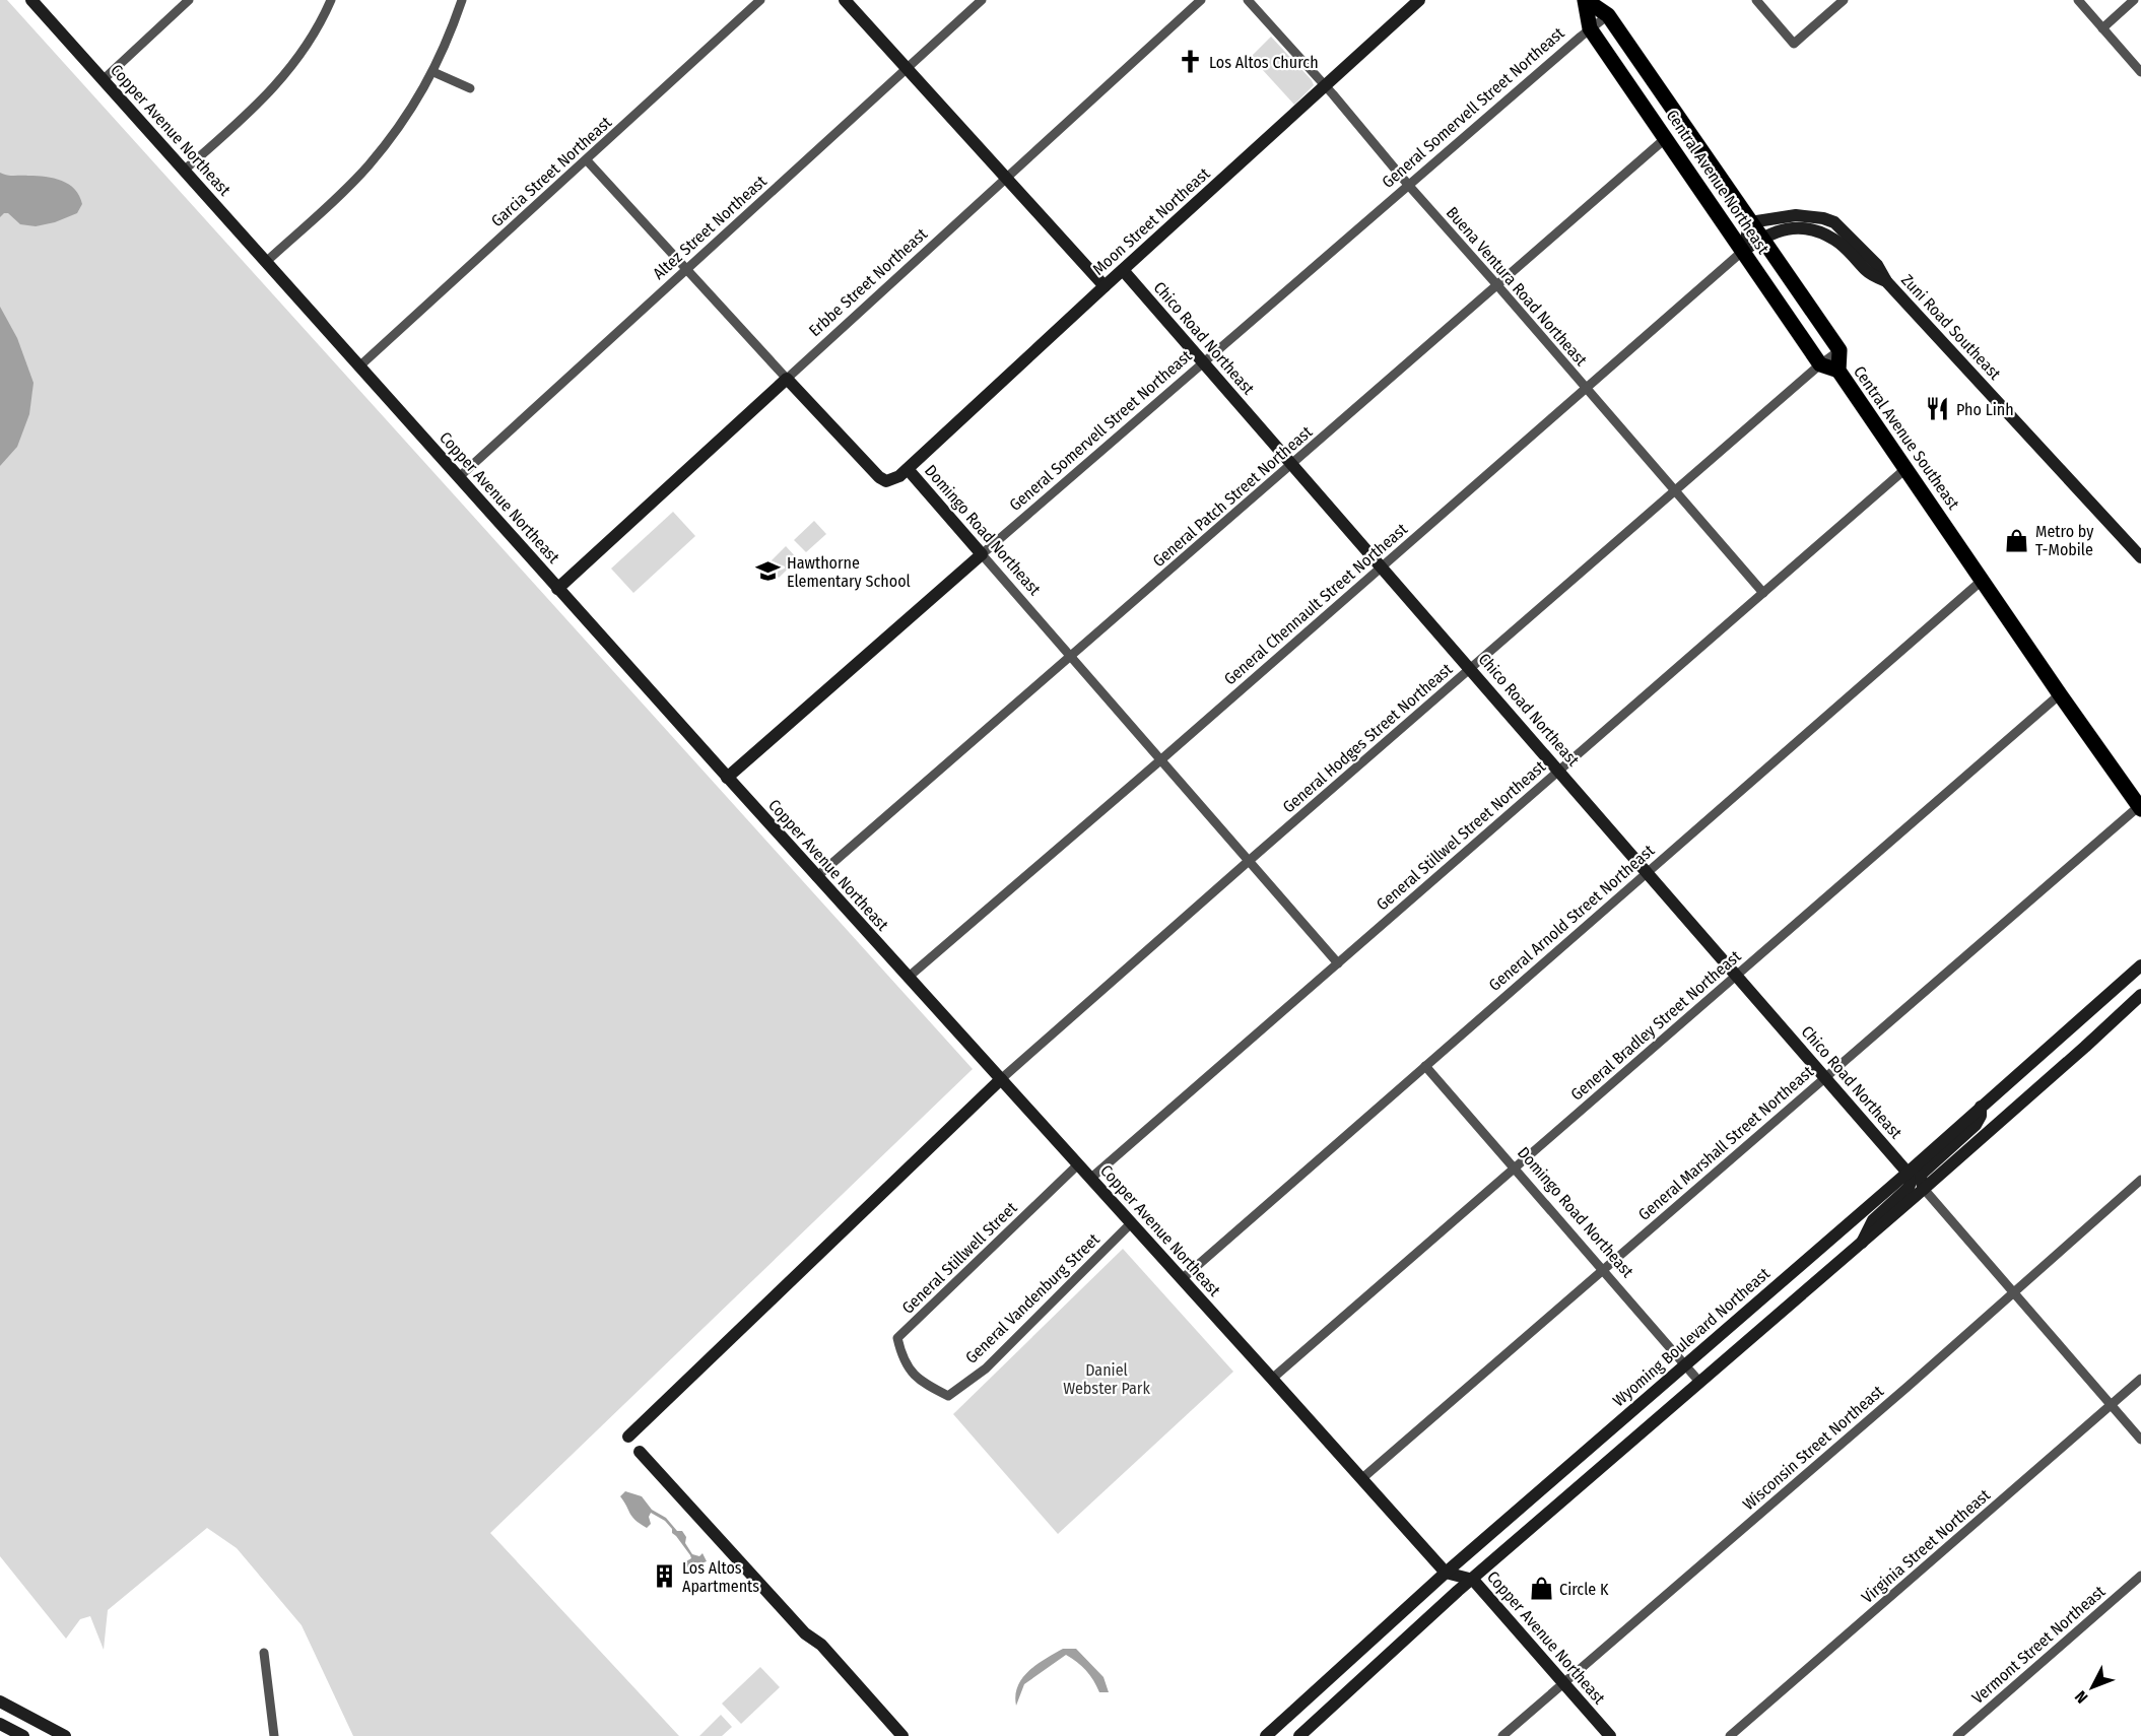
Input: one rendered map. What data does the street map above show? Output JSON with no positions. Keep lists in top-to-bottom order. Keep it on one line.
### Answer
{"streets":{"main road":["Central Avenue Northeast","Central Avenue Southeast"],"street":["General Somervell Street Northeast","Copper Avenue Northeast","Garcia Street Northeast","Moon Street Northeast","Altez Street Northeast","Erbbe Street Northeast","Buena Ventura Road Northeast","Zuni Road Southeast","Chico Road Northeast","General Patch Street Northeast","Domingo Road Northeast","General Chennault Street Northeast","General Hodges Street Northeast","General Stillwel Street Northeast","General Arnold Street Northeast","General Bradley Street Northeast","General Marshall Street Northeast","General Stillwell Street","General Vandenburg Street","Wyoming Boulevard Northeast","Wisconsin Street Northeast","Virginia Street Northeast","Vermont Street Northeast"]},"crossings":[["General Somervell Street Northeast","Copper Avenue Northeast"],["General Somervell Street Northeast","Central Avenue Northeast"],["General Somervell Street Northeast","Buena Ventura Road Northeast"],["General Somervell Street Northeast","Chico Road Northeast"],["General Somervell Street Northeast","Central Avenue Southeast"],["General Somervell Street Northeast","Domingo Road Northeast"],["Copper Avenue Northeast","Garcia Street Northeast"],["Copper Avenue Northeast","Altez Street Northeast"],["Copper Avenue Northeast","Erbbe Street Northeast"],["Copper Avenue Northeast","General Patch Street Northeast"],["Copper Avenue Northeast","General Chennault Street Northeast"],["Copper Avenue Northeast","General Hodges Street Northeast"],["Copper Avenue Northeast","General Stillwel Street Northeast"],["Copper Avenue Northeast","General Arnold Street Northeast"],["Copper Avenue Northeast","General Bradley Street Northeast"],["Copper Avenue Northeast","General Marshall Street Northeast"],["Copper Avenue Northeast","General Stillwell Street"],["Copper Avenue Northeast","General Vandenburg Street"],["Copper Avenue Northeast","Wyoming Boulevard Northeast"],["Copper Avenue Northeast","Wisconsin Street Northeast"],["Garcia Street Northeast","Domingo Road Northeast"],["Central Avenue Northeast","Zuni Road Southeast"],["Central Avenue Northeast","Central Avenue Southeast"],["Central Avenue Northeast","General Patch Street Northeast"],["Central Avenue Northeast","General Chennault Street Northeast"],["Central Avenue Northeast","General Hodges Street Northeast"],["Moon Street Northeast","Buena Ventura Road Northeast"],["Moon Street Northeast","Chico Road Northeast"],["Moon Street Northeast","Domingo Road Northeast"],["Altez Street Northeast","Domingo Road Northeast"],["Erbbe Street Northeast","Domingo Road Northeast"],["Buena Ventura Road Northeast","General Patch Street Northeast"],["Buena Ventura Road Northeast","General Chennault Street Northeast"],["Buena Ventura Road Northeast","General Hodges Street Northeast"],["Buena Ventura Road Northeast","General Stillwel Street Northeast"],["Zuni Road Southeast","Central Avenue Southeast"],["Zuni Road Southeast","General Chennault Street Northeast"],["Chico Road Northeast","General Patch Street Northeast"],["Chico Road Northeast","General Chennault Street Northeast"],["Chico Road Northeast","General Hodges Street Northeast"],["Chico Road Northeast","General Stillwel Street Northeast"],["Chico Road Northeast","General Arnold Street Northeast"],["Chico Road Northeast","General Bradley Street Northeast"],["Chico Road Northeast","General Marshall Street Northeast"],["Chico Road Northeast","Wyoming Boulevard Northeast"],["Central Avenue Southeast","General Hodges Street Northeast"],["Central Avenue Southeast","General Stillwel Street Northeast"],["Central Avenue Southeast","General Arnold Street Northeast"],["Central Avenue Southeast","General Bradley Street Northeast"],["Central Avenue Southeast","General Marshall Street Northeast"],["General Patch Street Northeast","Domingo Road Northeast"],["Domingo Road Northeast","General Chennault Street Northeast"],["Domingo Road Northeast","General Hodges Street Northeast"],["Domingo Road Northeast","General Stillwel Street Northeast"],["Domingo Road Northeast","General Arnold Street Northeast"],["Domingo Road Northeast","General Bradley Street Northeast"],["Domingo Road Northeast","General Marshall Street Northeast"],["Domingo Road Northeast","Wyoming Boulevard Northeast"],["General Stillwell Street","General Vandenburg Street"]],"parks":["Daniel Webster Park"],"places":{"church":["Los Altos Church"],"restaurant":["Pho Linh"],"shop":["Metro by T-Mobile","Circle K"],"school or university":["Hawthorne Elementary School"],"building":["Los Altos Apartments"]},"north":"bottom left"}
